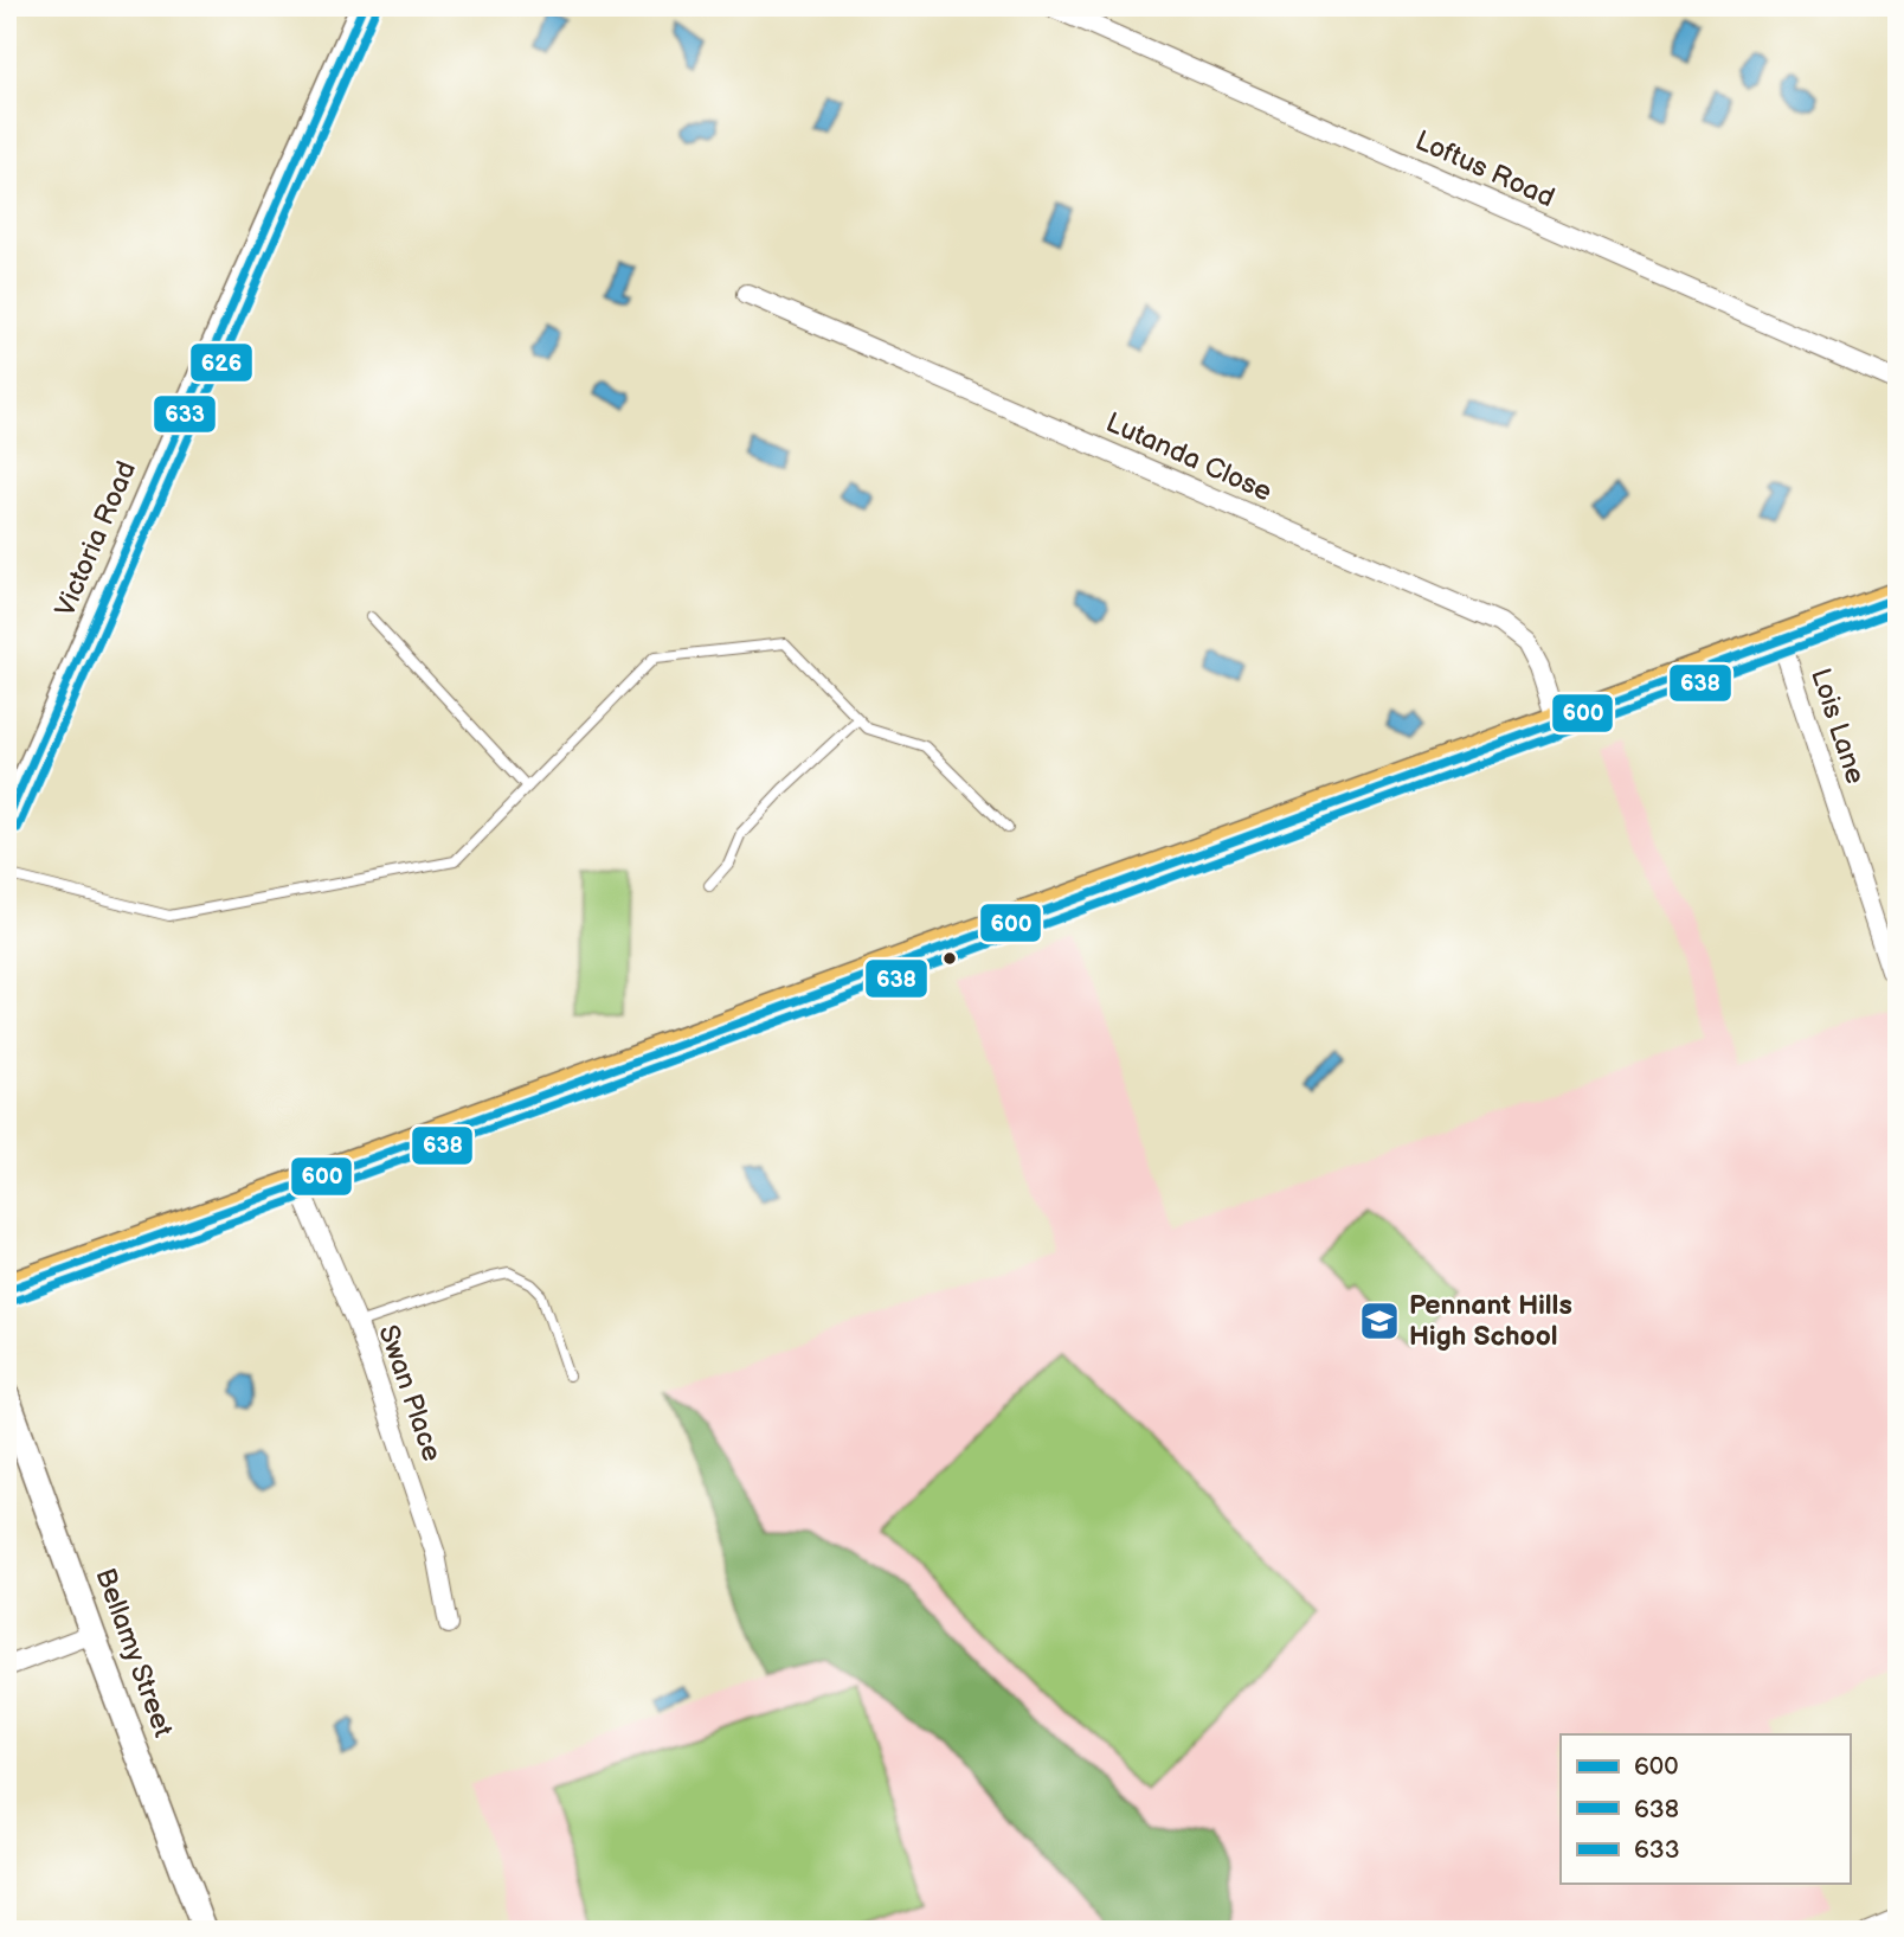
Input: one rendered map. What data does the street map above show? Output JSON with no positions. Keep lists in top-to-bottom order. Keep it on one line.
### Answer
{"streets":{"street":["Loftus Road","Lutanda Close","Victoria Road","Lois Lane","Swan Place","Bellamy Street"]},"places":{"school or university":["Pennant Hills High School"]},"lines":["transit line 633","transit line 626","transit line 600","transit line 638"],"legend":["600","638","633"]}
